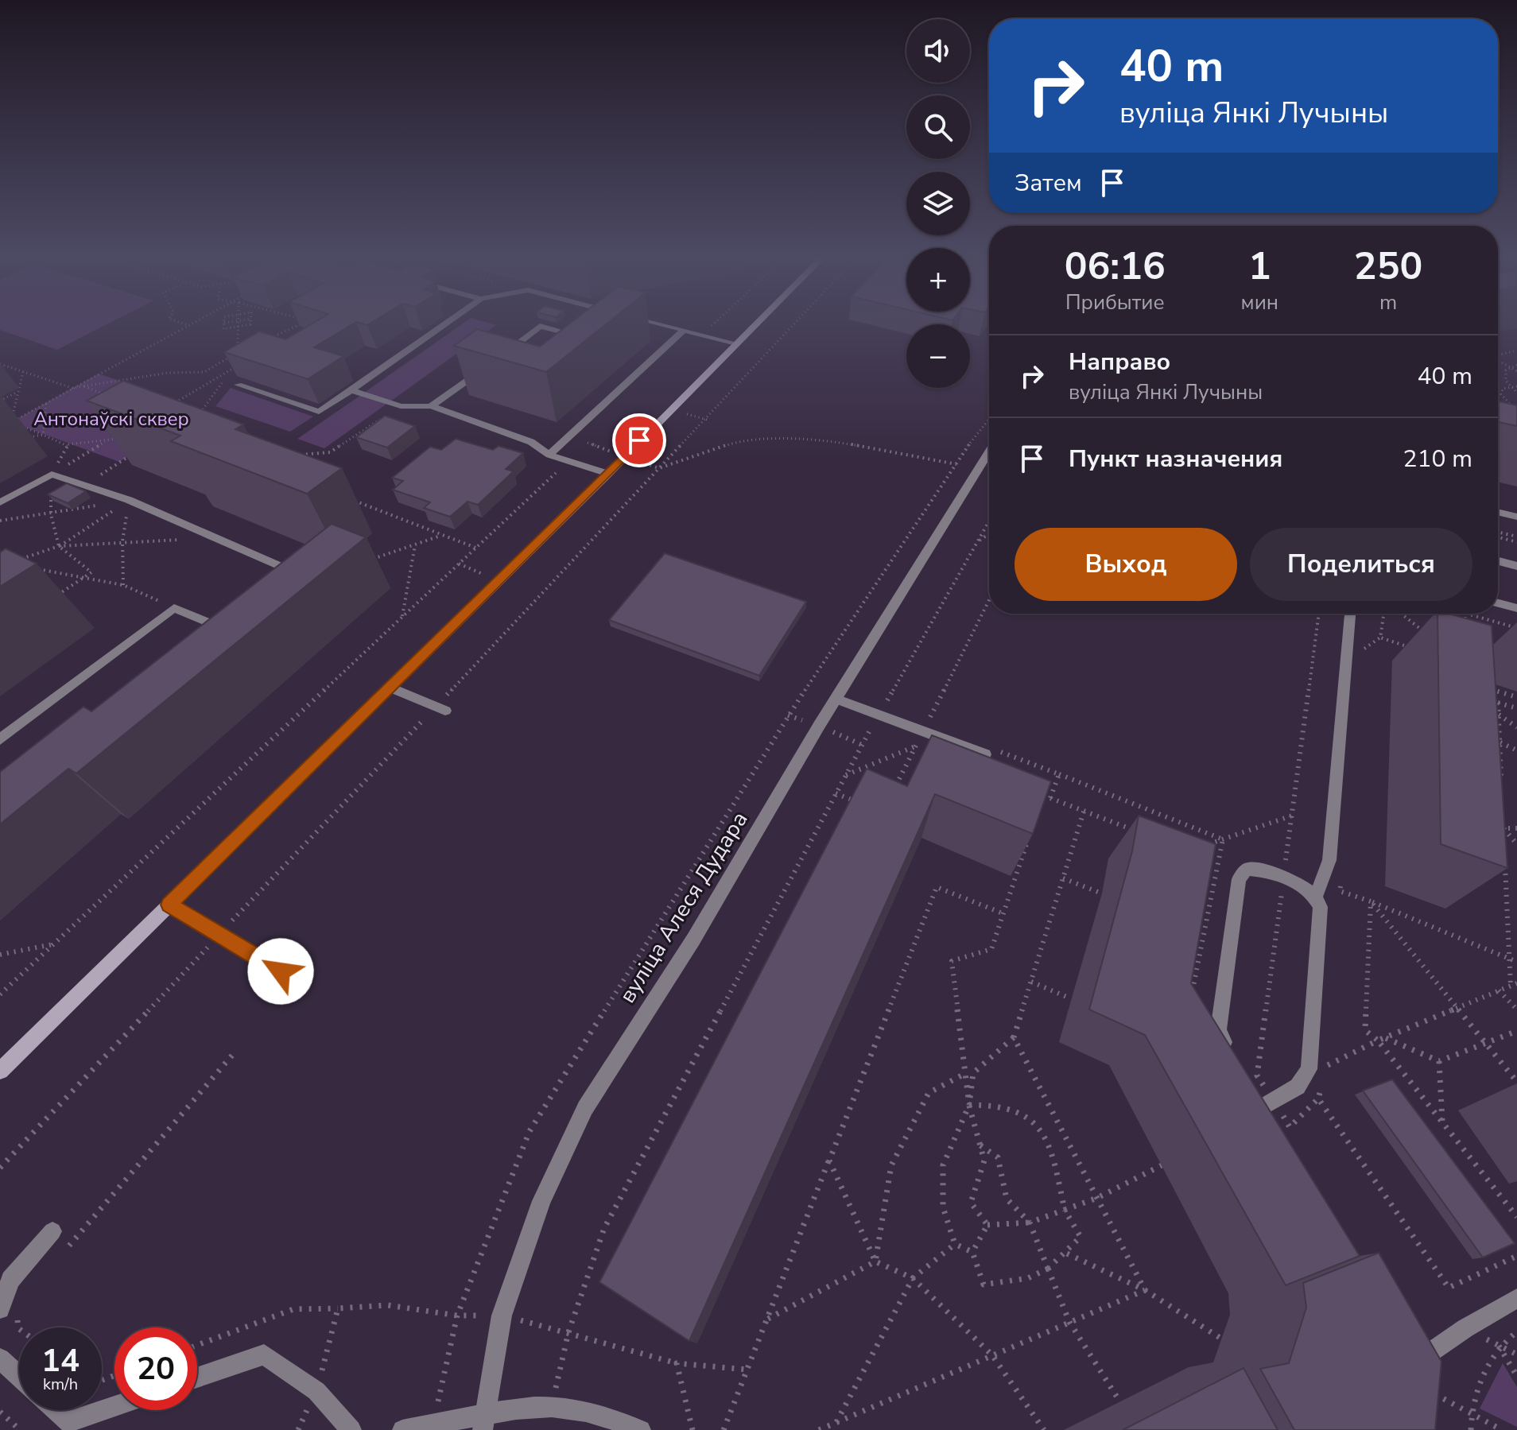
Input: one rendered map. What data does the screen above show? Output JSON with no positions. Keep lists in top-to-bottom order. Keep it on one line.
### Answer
{"streets":{"street":["вуліца Алеся Дудара"]},"parks":["Антонаўскі сквер"],"page":{"map_buttons":["+","−"],"turn":["40 m","вуліца Янкі Лучыны"],"then":"Затем","eta":["06:16","Прибытие","1","мин","250","m"],"list":[{"name":"Направо","note":"вуліца Янкі Лучыны","value":"40 m"},{"name":"Пункт назначения","value":"210 m"}],"buttons":["Выход","Поделиться"],"speed":"14 km/h","limit":"20"}}
